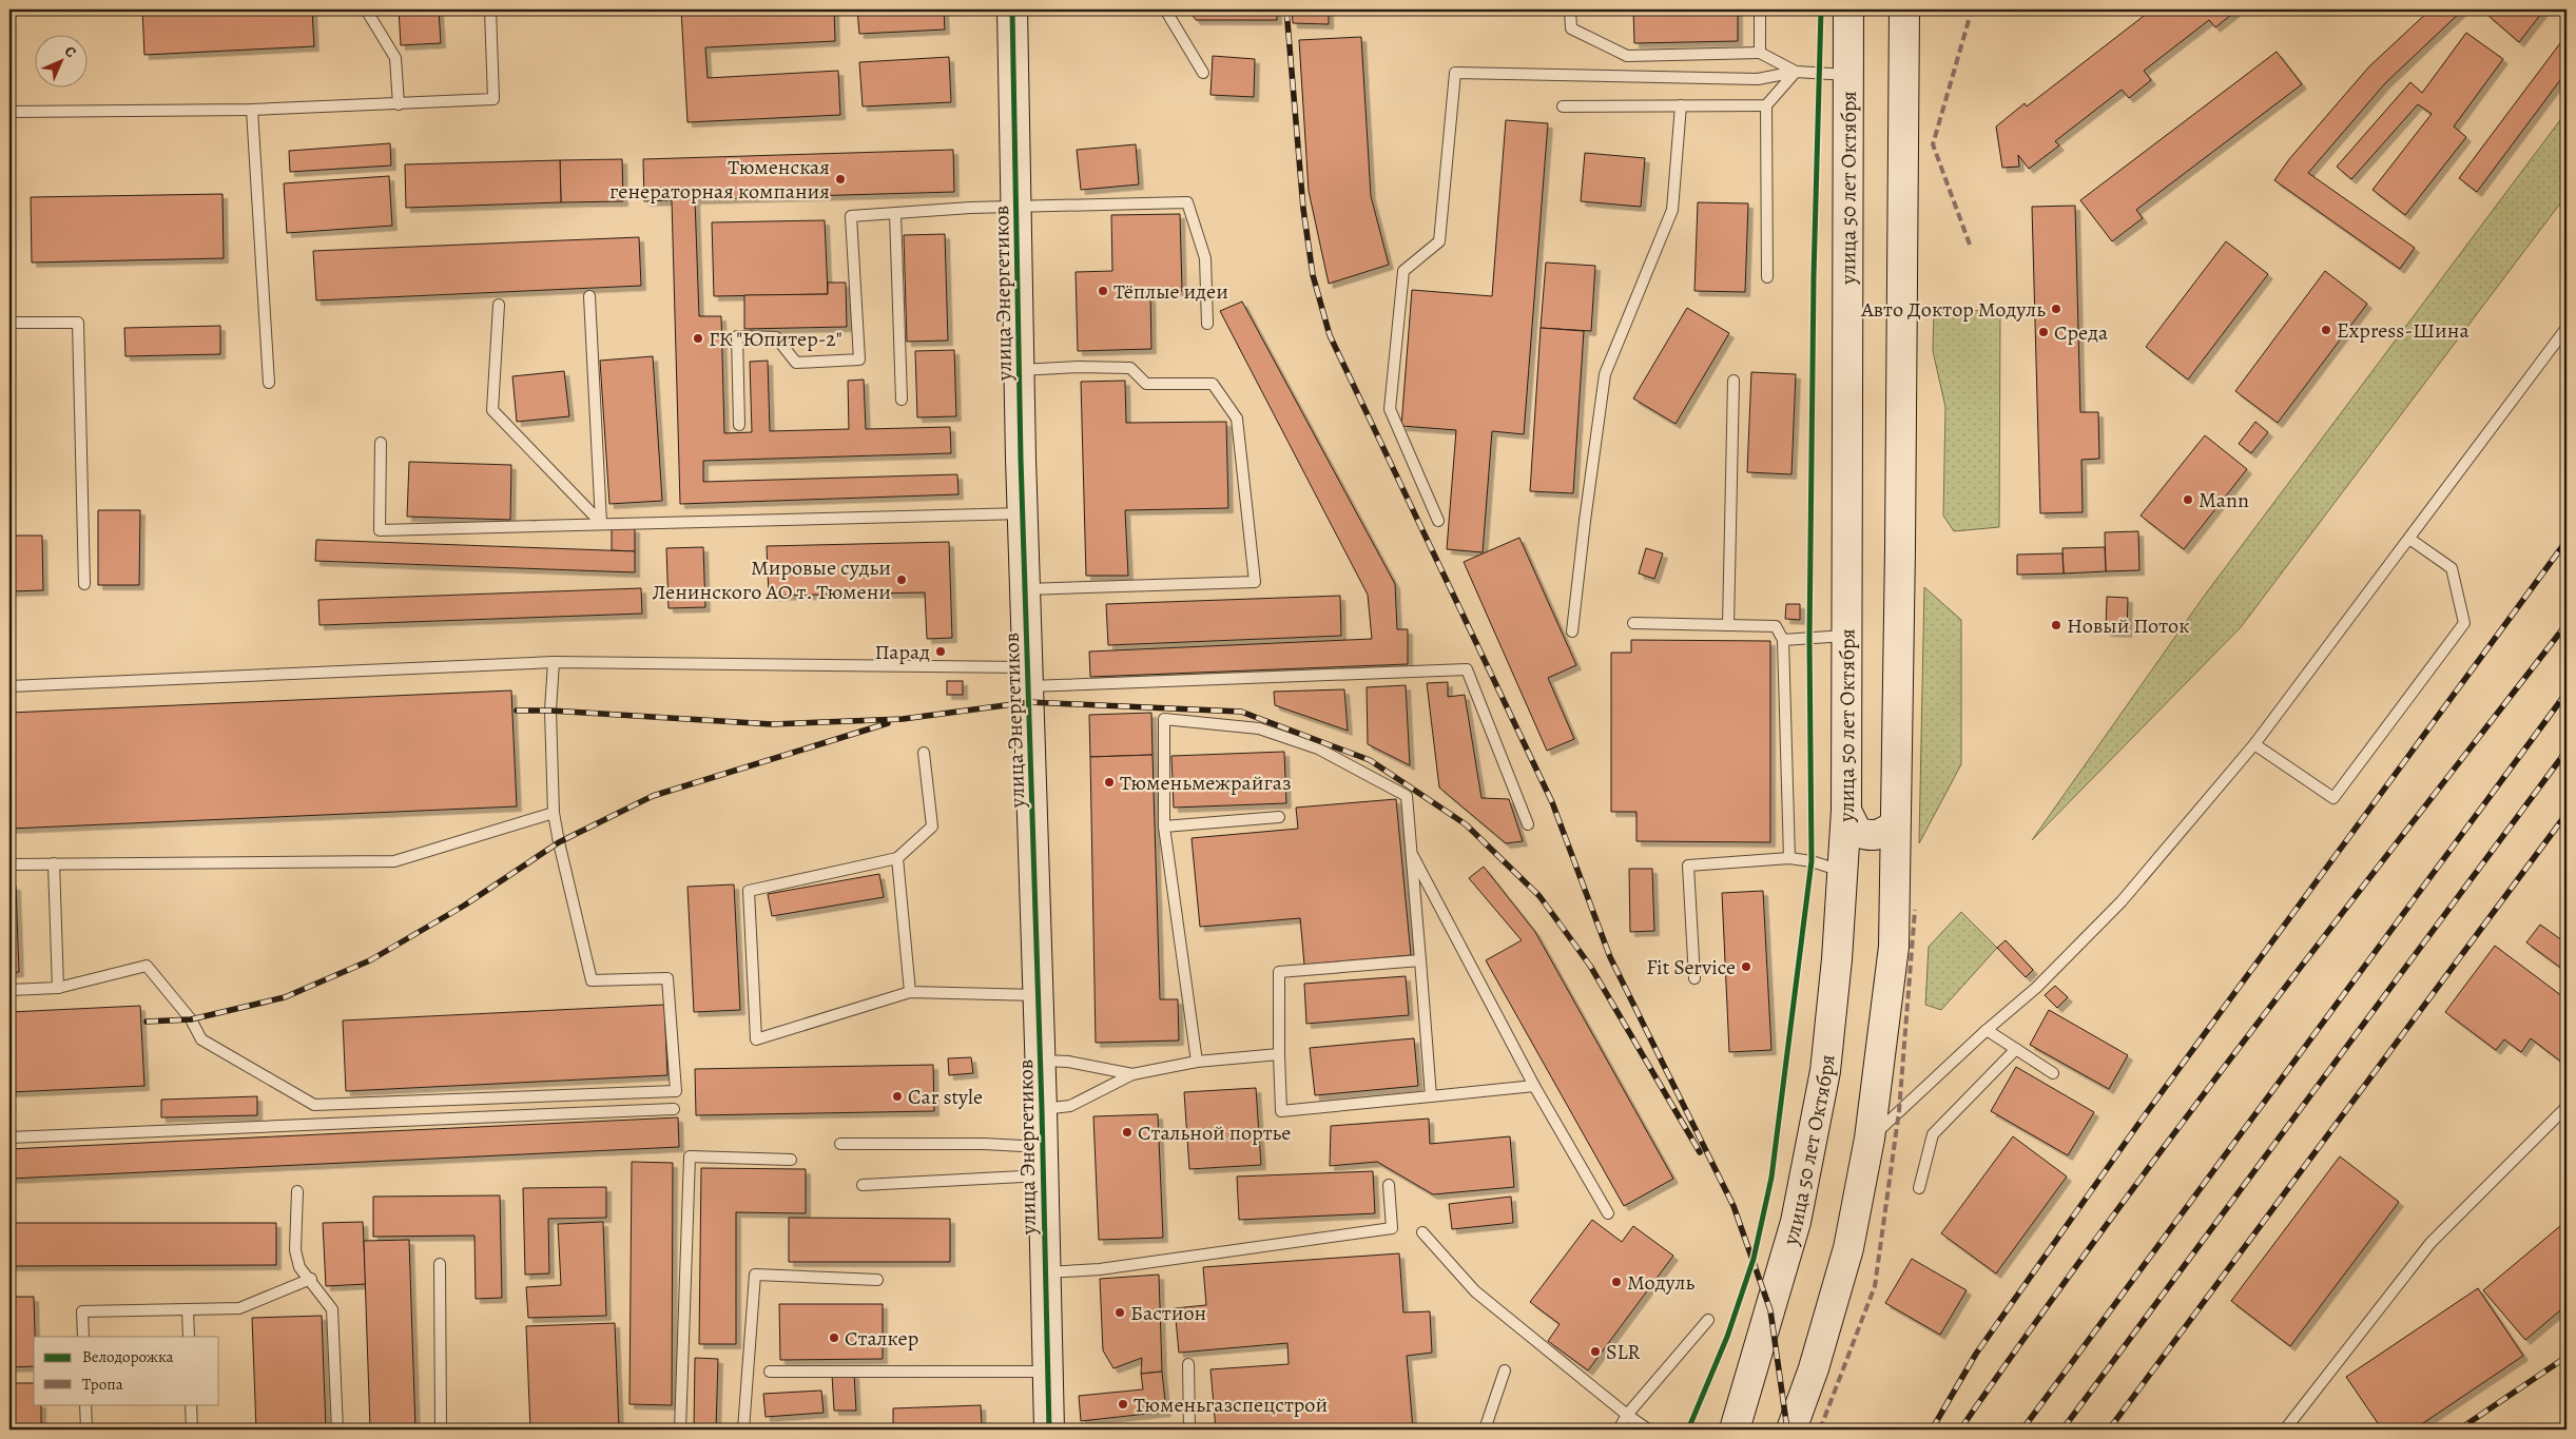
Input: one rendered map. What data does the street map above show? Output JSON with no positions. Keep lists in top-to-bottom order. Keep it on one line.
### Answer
{"streets":{"main road":["улица 50 лет Октября","улица Энергетиков"]},"places":["Тюменская генераторная компания","Тёплые идеи","Авто Доктор Модуль","Express-Шина","Среда","ГК \"Юпитер-2\"","Mann","Мировые судьи Ленинского АО т. Тюмени","Новый Поток","Парад","Тюменьмежрайгаз","Fit Service","Car style","Стальной портье","Модуль","Бастион","Сталкер","SLR","Тюменьгазспецстрой"],"legend":["Велодорожка","Тропа"],"north":"top right"}
